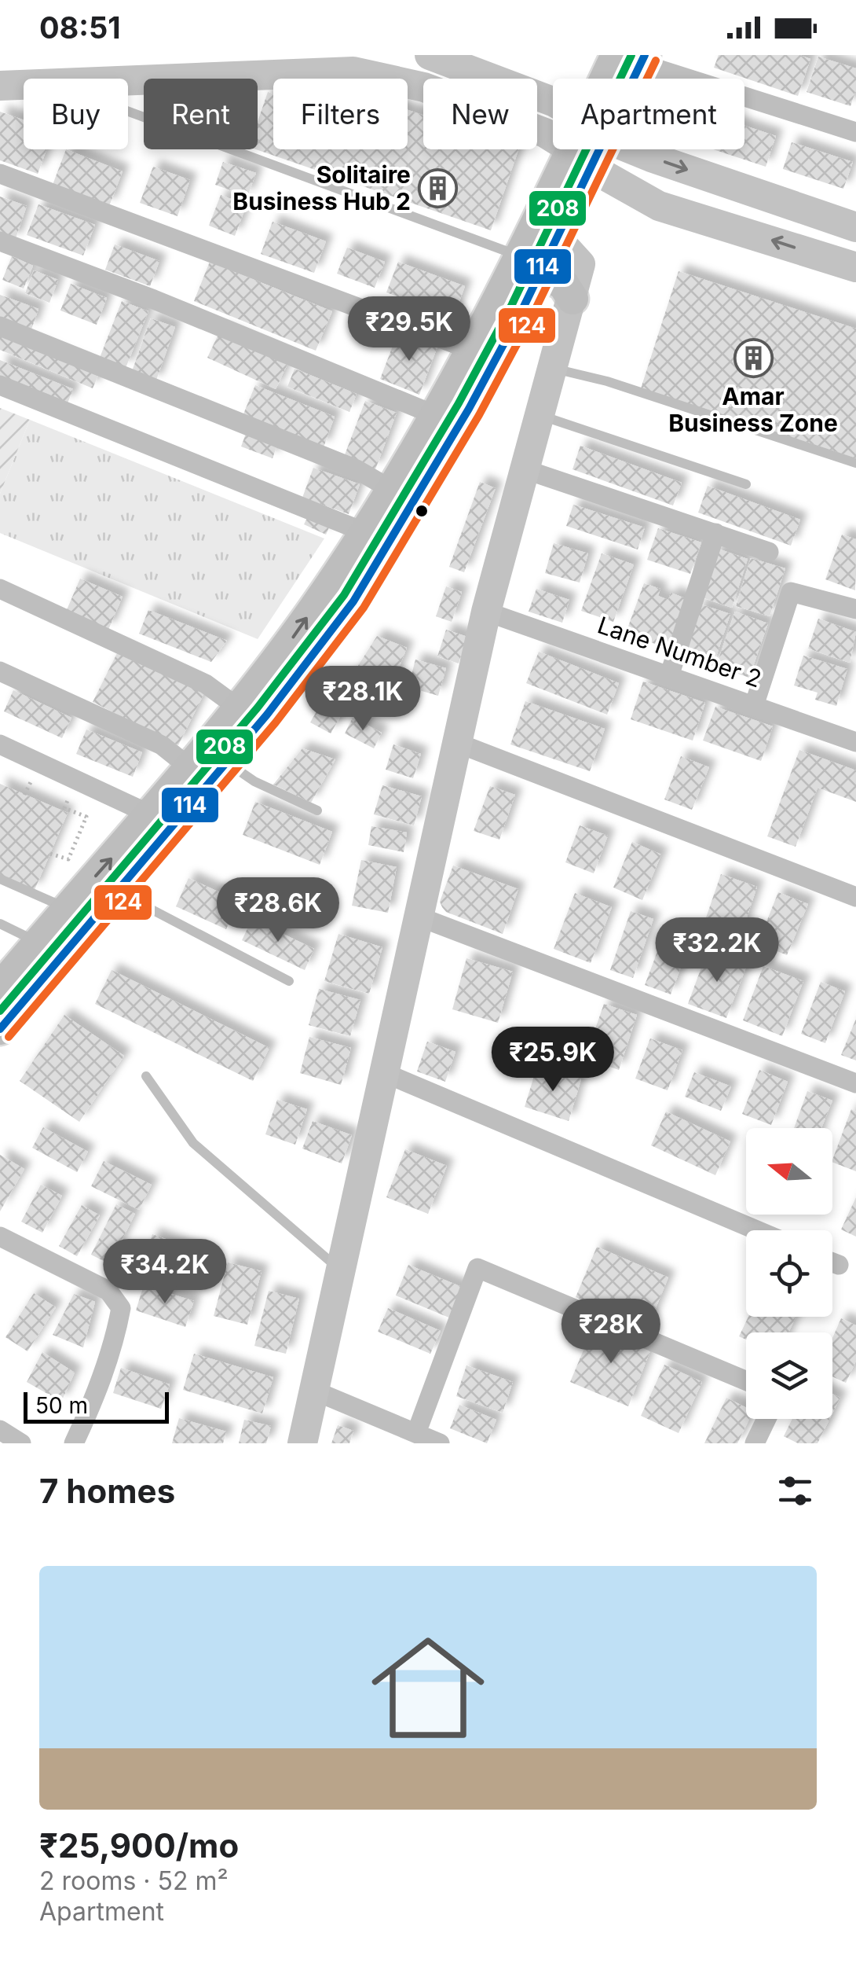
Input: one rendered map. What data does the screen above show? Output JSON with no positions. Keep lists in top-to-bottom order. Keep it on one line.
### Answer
{"streets":{"street":["Lane Number 2"]},"places":{"building":["Solitaire Business Hub 2","Amar Business Zone"]},"lines":["transit line 114","transit line 208","transit line 124"],"scale_bar":"50 m","north":"left","page":{"status":"08:51","chip":["Buy","Rent","Filters","New","Apartment"],"price":["₹29.5K","₹28.1K","₹28.6K","₹32.2K","₹25.9K","₹34.2K","₹28K"],"scale":"50 m","heading":"7 homes","list":[{"name":"₹25,900/mo","note":"2 rooms · 52 m² · Apartment"}]}}
